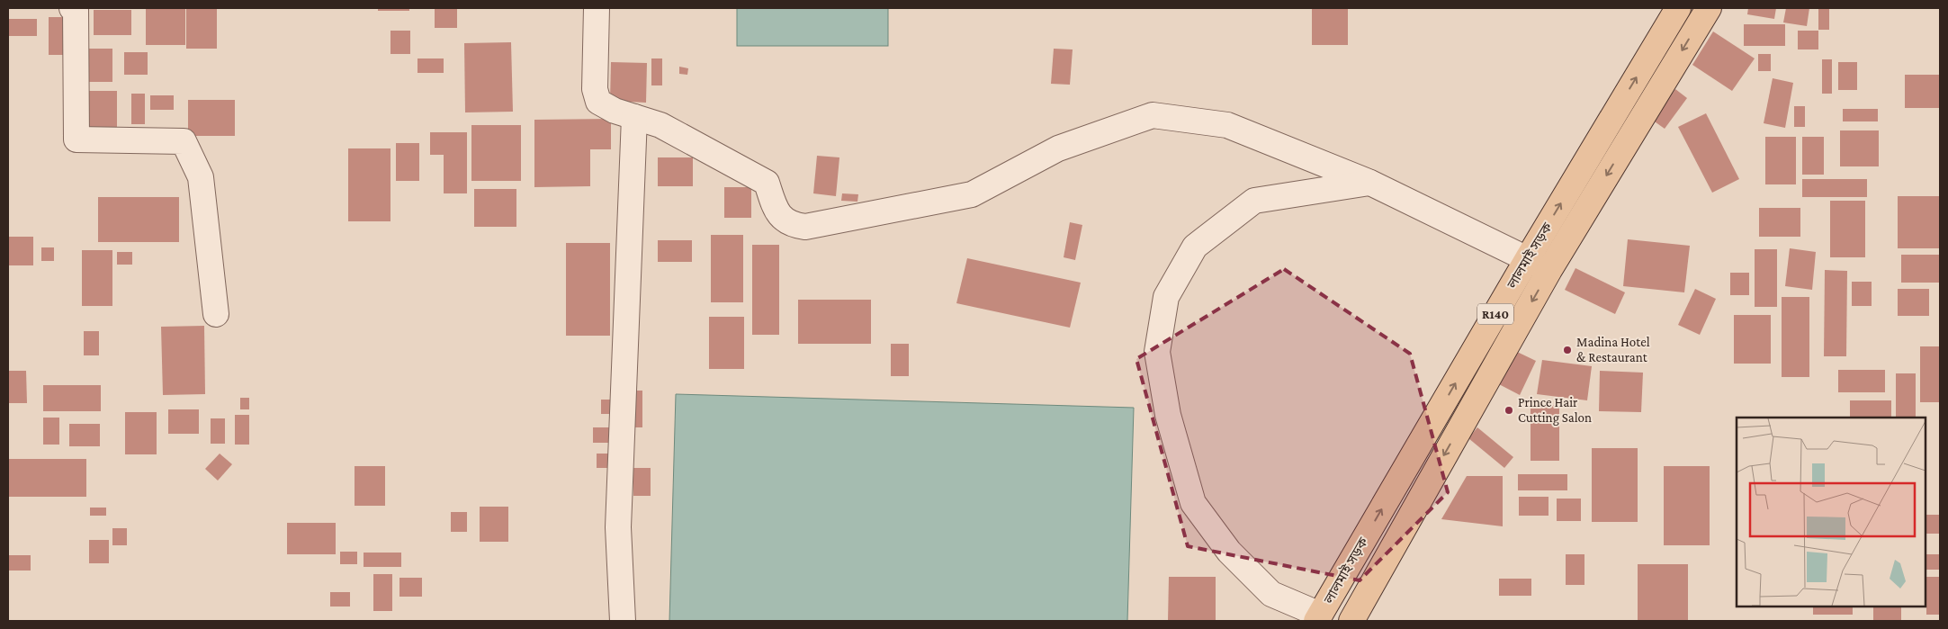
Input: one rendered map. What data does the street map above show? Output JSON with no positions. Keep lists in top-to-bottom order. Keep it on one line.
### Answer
{"streets":{"main road":["লালমাই সড়ক","R140"]},"places":["Madina Hotel & Restaurant","Prince Hair Cutting Salon"]}
